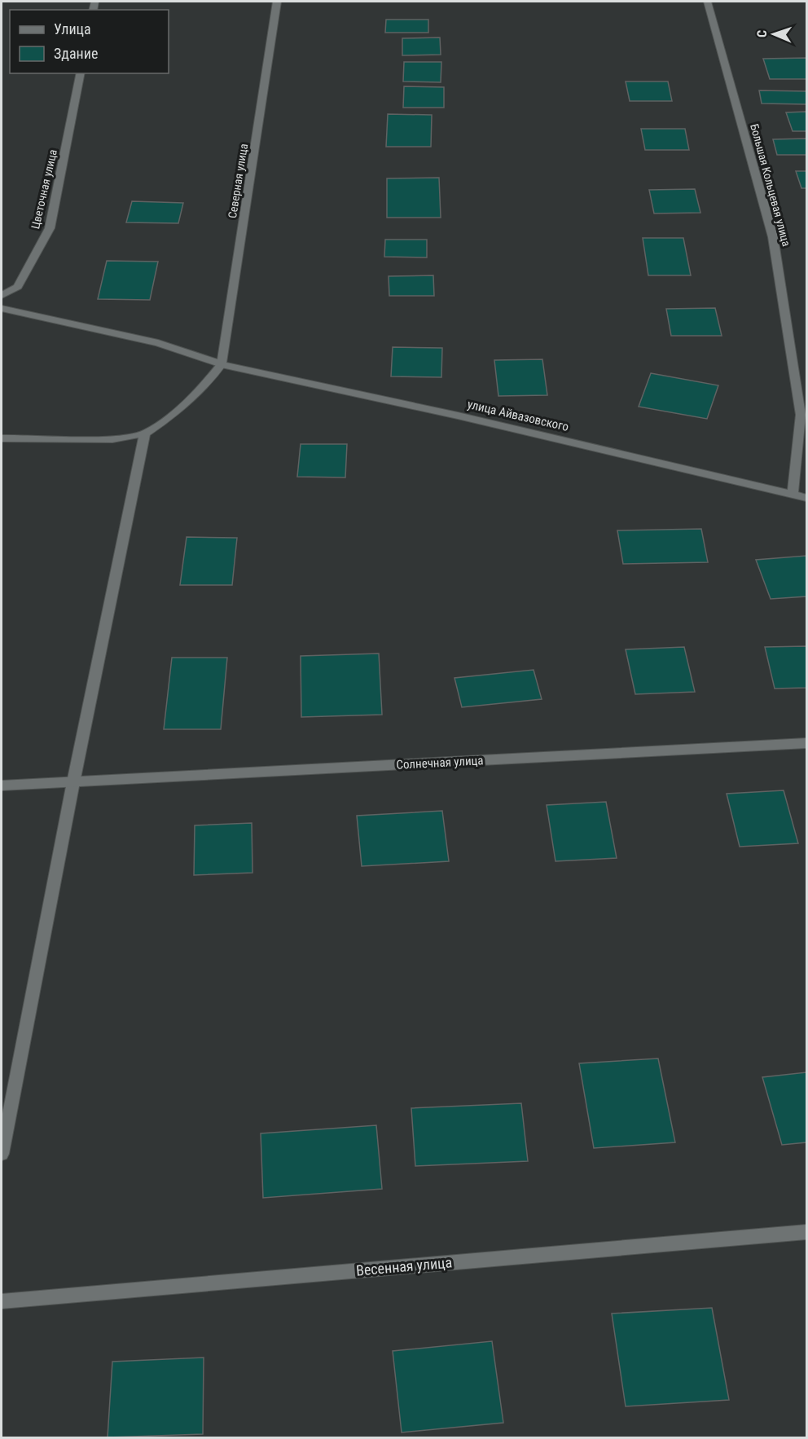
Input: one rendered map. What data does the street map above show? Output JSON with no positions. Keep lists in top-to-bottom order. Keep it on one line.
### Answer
{"streets":{"street":["Северная улица","Большая Кольцевая улица","Цветочная улица","улица Айвазовского","Солнечная улица","Весенная улица"]},"crossings":[["Северная улица","улица Айвазовского"],["Большая Кольцевая улица","улица Айвазовского"]],"legend":["Улица","Здание"],"north":"left"}
